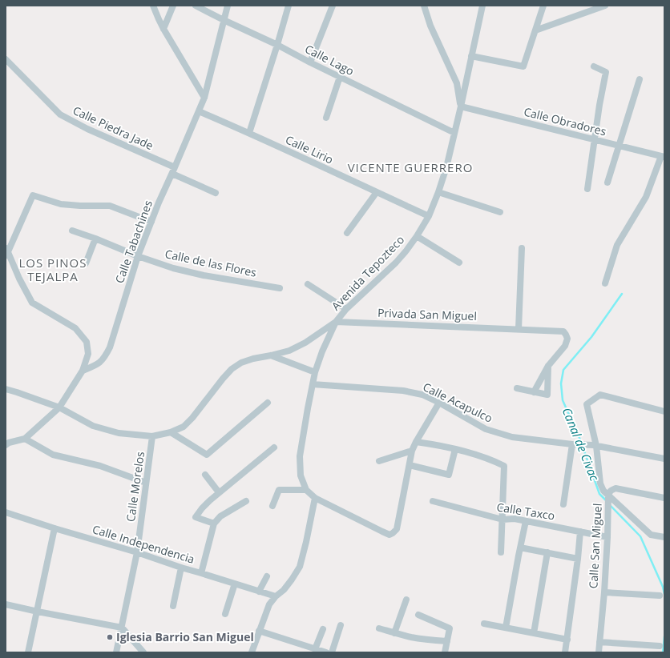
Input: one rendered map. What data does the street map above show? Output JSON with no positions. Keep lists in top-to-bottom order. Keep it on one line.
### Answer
{"streets":{"street":["Calle Lago","Calle Obradores","Calle Piedra Jade","Calle Lirio","Calle Tabachines","Calle de las Flores","Avenida Tepozteco","Privada San Miguel","Calle Acapulco","Calle Morelos","Calle Taxco","Calle Independencia","Calle San Miguel"]},"crossings":[["Calle Lago","Calle Tabachines"],["Calle Lago","Avenida Tepozteco"],["Calle Obradores","Avenida Tepozteco"],["Calle Piedra Jade","Calle Tabachines"],["Calle Lirio","Calle Tabachines"],["Calle Lirio","Avenida Tepozteco"],["Calle Tabachines","Calle de las Flores"],["Avenida Tepozteco","Privada San Miguel"],["Avenida Tepozteco","Calle Morelos"],["Calle Acapulco","Calle San Miguel"],["Calle Morelos","Calle Independencia"],["Calle Taxco","Calle San Miguel"]],"districts":["VICENTE GUERRERO","LOS PINOS TEJALPA"],"water":["Canal de Civac"],"places":["Iglesia Barrio San Miguel"]}
